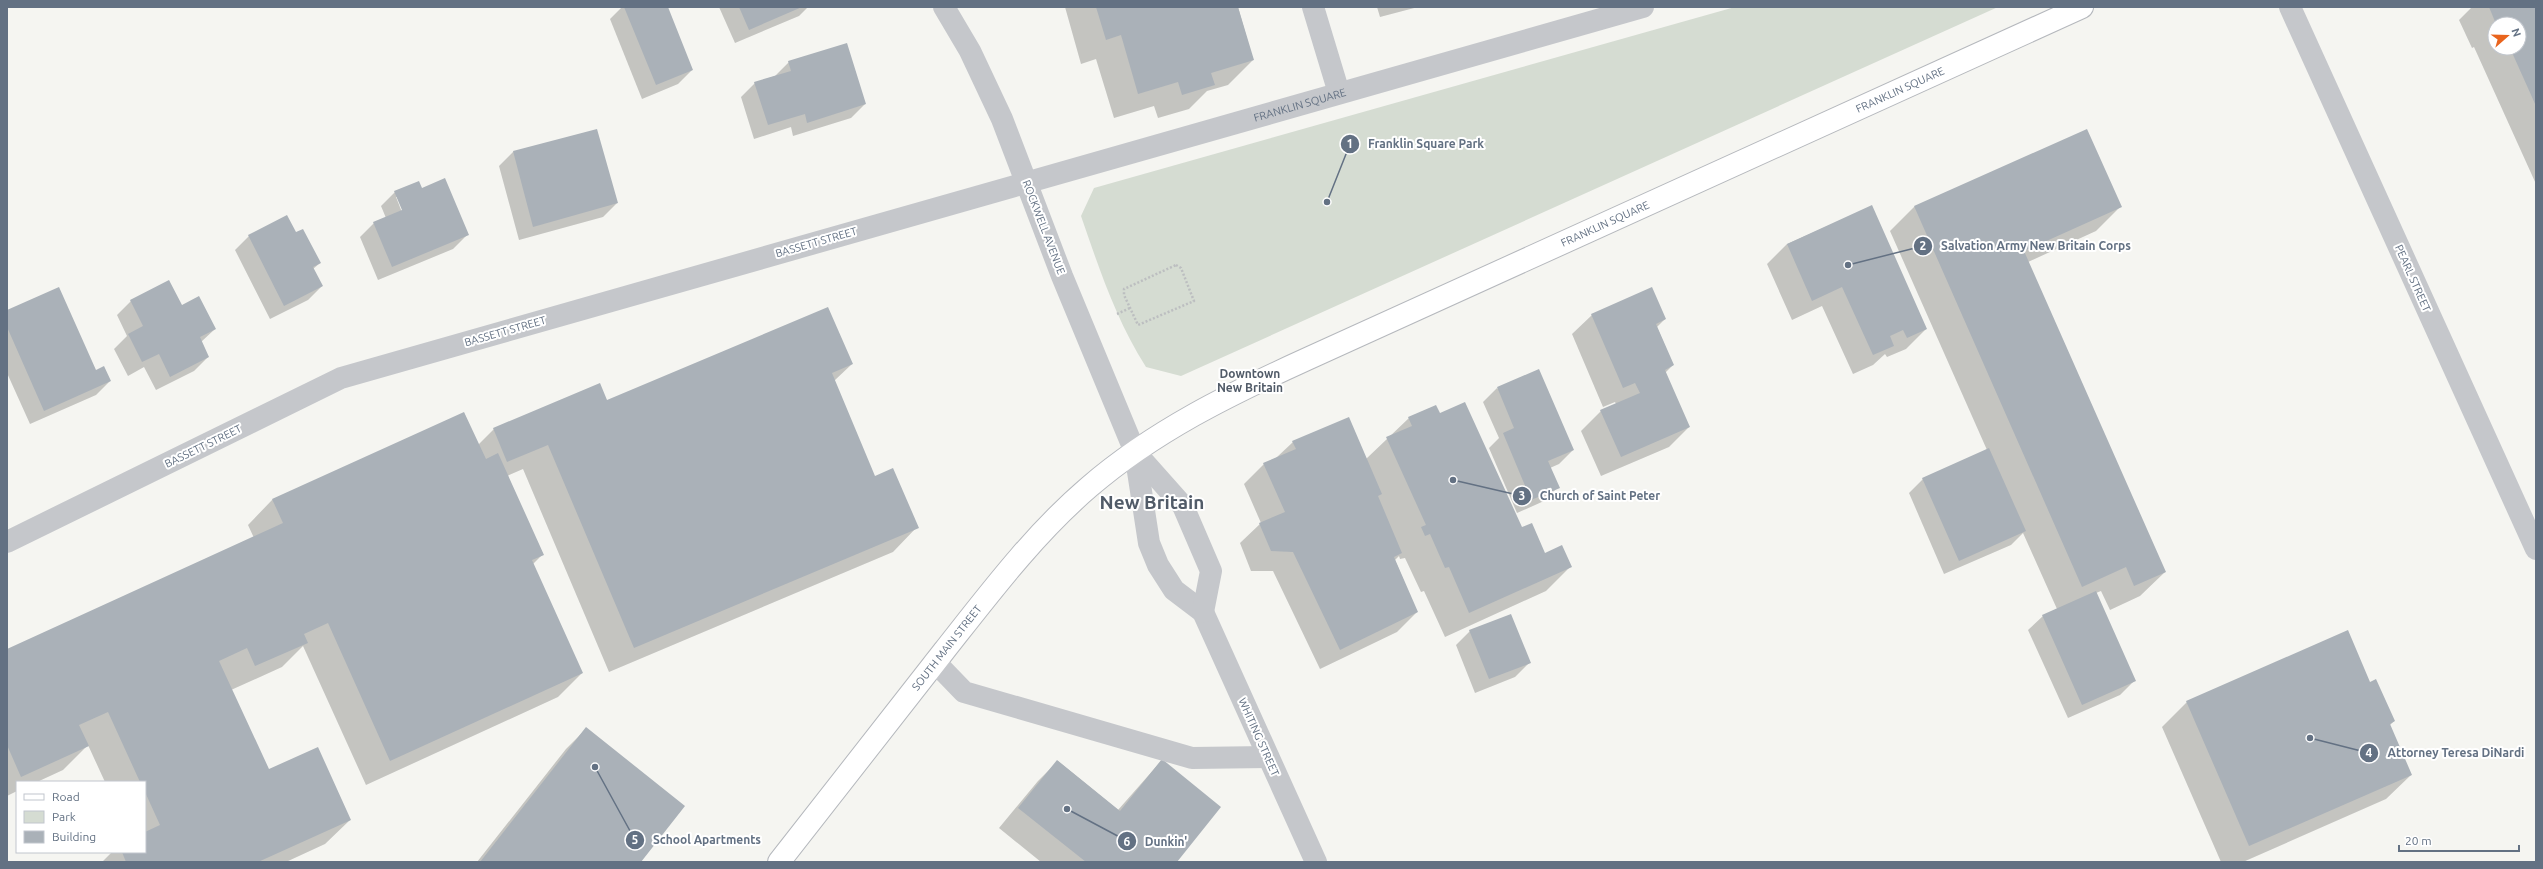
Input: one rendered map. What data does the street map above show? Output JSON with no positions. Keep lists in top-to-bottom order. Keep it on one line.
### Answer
{"streets":{"main road":["FRANKLIN SQUARE","SOUTH MAIN STREET"],"street":["ROCKWELL AVENUE","BASSETT STREET","PEARL STREET","WHITING STREET"]},"crossings":[["FRANKLIN SQUARE","ROCKWELL AVENUE"],["FRANKLIN SQUARE","BASSETT STREET"],["FRANKLIN SQUARE","SOUTH MAIN STREET"],["FRANKLIN SQUARE","WHITING STREET"],["ROCKWELL AVENUE","BASSETT STREET"],["ROCKWELL AVENUE","SOUTH MAIN STREET"],["ROCKWELL AVENUE","WHITING STREET"],["SOUTH MAIN STREET","WHITING STREET"]],"districts":["Downtown New Britain","New Britain"],"places":["Franklin Square Park","Salvation Army New Britain Corps","Church of Saint Peter","Attorney Teresa DiNardi","School Apartments","Dunkin'"],"legend":["Road","Park","Building"],"scale_bar":"20 m","north":"right"}
